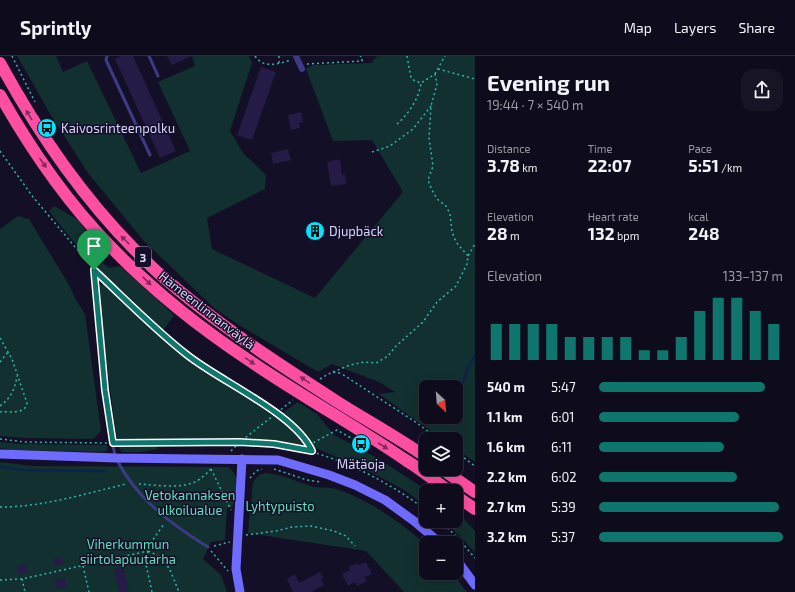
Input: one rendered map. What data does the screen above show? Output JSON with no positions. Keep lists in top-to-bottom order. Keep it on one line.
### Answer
{"streets":{"highway":["3","Hämeenlinnanväylä"]},"parks":["Vetokannaksen ulkoilualue","Lyhtypuisto","Viherkummun siirtolapuutarha"],"places":{"bus stop":["Kaivosrinteenpolku","Mätäoja"],"building":["Djupbäck"]},"north":"bottom right","page":{"header":"Sprintly","nav":["Map","Layers","Share"],"heading":["Evening run","19:44 · 7 × 540 m"],"stats":[["Distance","3.78 km"],["Time","22:07"],["Pace","5:51 /km"],["Elevation","28 m"],["Heart rate","132 bpm"],["kcal","248"]],"chart":["Elevation","133–137 m"],"list":[{"name":"540 m","note":"5:47"},{"name":"1.1 km","note":"6:01"},{"name":"1.6 km","note":"6:11"},{"name":"2.2 km","note":"6:02"},{"name":"2.7 km","note":"5:39"},{"name":"3.2 km","note":"5:37"}],"map_buttons":["+","−"]}}
